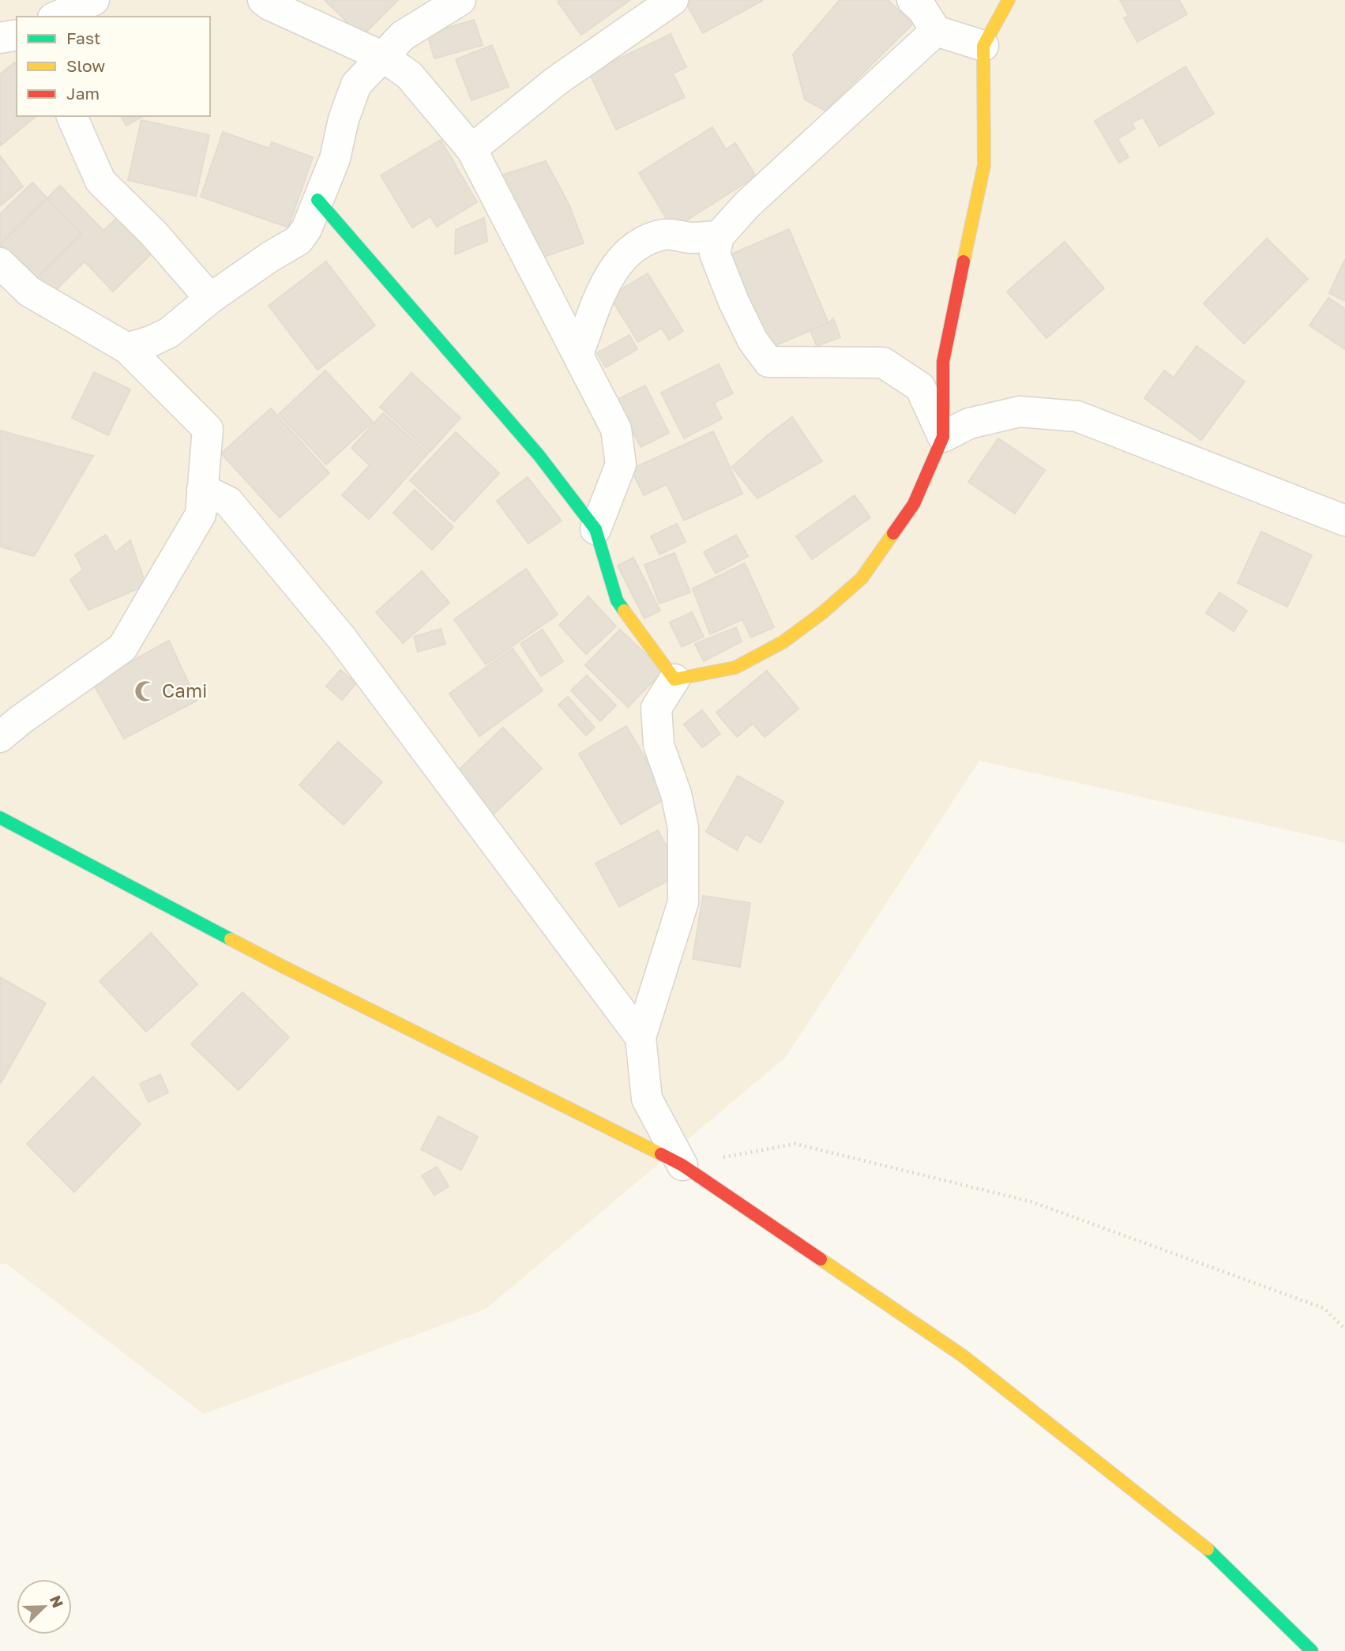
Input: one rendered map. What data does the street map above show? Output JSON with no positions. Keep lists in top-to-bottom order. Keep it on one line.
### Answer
{"places":{"mosque":["Cami"]},"legend":["Fast","Slow","Jam"],"north":"top right"}
